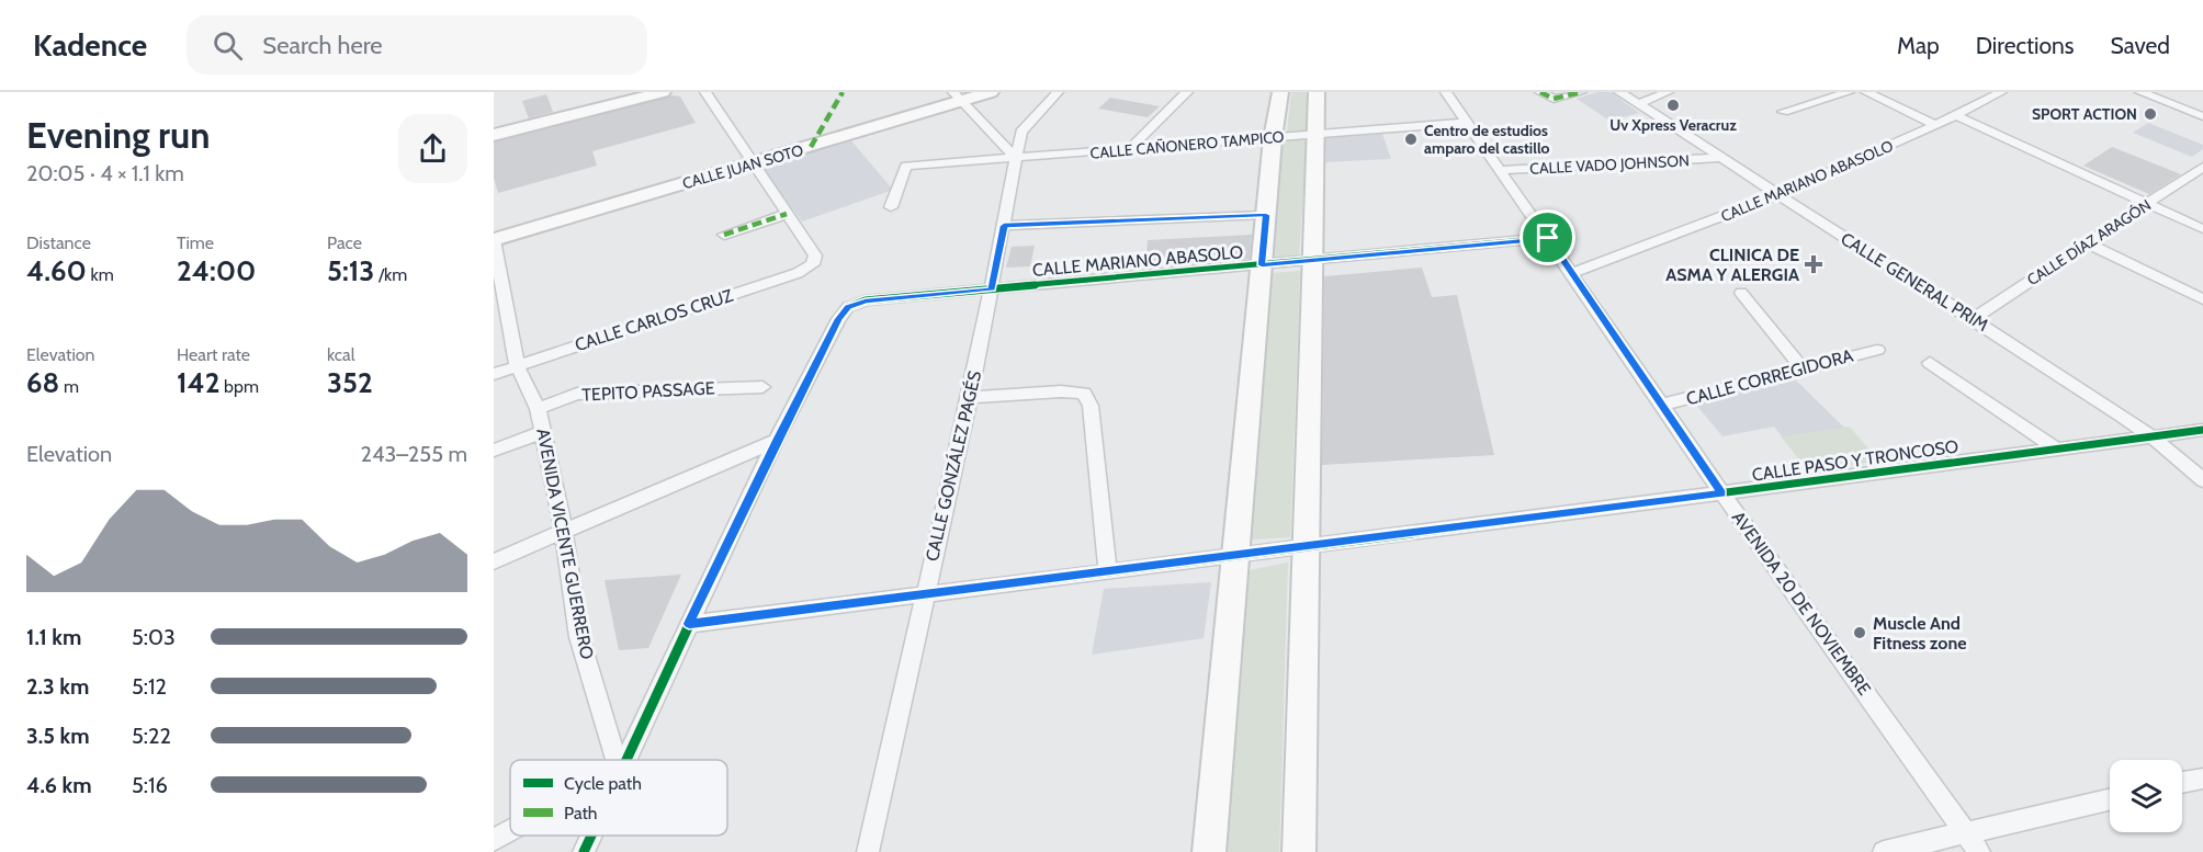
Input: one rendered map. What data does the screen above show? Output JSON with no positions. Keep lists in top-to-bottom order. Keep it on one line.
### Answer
{"streets":{"main road":["CALLE JUAN SOTO"],"street":["CALLE CAÑONERO TAMPICO","CALLE VADO JOHNSON","CALLE MARIANO ABASOLO","CALLE DÍAZ ARAGÓN","CALLE GENERAL PRIM","CALLE CARLOS CRUZ","CALLE CORREGIDORA","TEPITO PASSAGE","CALLE PASO Y TRONCOSO","CALLE GONZÁLEZ PAGÉS","AVENIDA VICENTE GUERRERO","AVENIDA 20 DE NOVIEMBRE"]},"crossings":[["CALLE CAÑONERO TAMPICO","CALLE GONZÁLEZ PAGÉS"],["CALLE CAÑONERO TAMPICO","AVENIDA 20 DE NOVIEMBRE"],["CALLE VADO JOHNSON","CALLE GENERAL PRIM"],["CALLE VADO JOHNSON","AVENIDA 20 DE NOVIEMBRE"],["CALLE JUAN SOTO","AVENIDA VICENTE GUERRERO"],["CALLE MARIANO ABASOLO","CALLE GENERAL PRIM"],["CALLE MARIANO ABASOLO","CALLE GONZÁLEZ PAGÉS"],["CALLE MARIANO ABASOLO","AVENIDA 20 DE NOVIEMBRE"],["CALLE DÍAZ ARAGÓN","CALLE GENERAL PRIM"],["CALLE GENERAL PRIM","CALLE PASO Y TRONCOSO"],["CALLE CARLOS CRUZ","AVENIDA VICENTE GUERRERO"],["CALLE CORREGIDORA","AVENIDA 20 DE NOVIEMBRE"],["TEPITO PASSAGE","AVENIDA VICENTE GUERRERO"],["CALLE PASO Y TRONCOSO","CALLE GONZÁLEZ PAGÉS"],["CALLE PASO Y TRONCOSO","AVENIDA 20 DE NOVIEMBRE"]],"places":{"other":["Uv Xpress Veracruz","SPORT ACTION","Centro de estudios amparo del castillo","Muscle And Fitness zone"],"health":["CLINICA DE ASMA Y ALERGIA"]},"legend":["Cycle path","Path"],"page":{"header":"Kadence","search":"Search here","nav":["Map","Directions","Saved"],"heading":["Evening run","20:05 · 4 × 1.1 km"],"stats":[["Distance","4.60 km"],["Time","24:00"],["Pace","5:13 /km"],["Elevation","68 m"],["Heart rate","142 bpm"],["kcal","352"]],"chart":["Elevation","243–255 m"],"list":[{"name":"1.1 km","note":"5:03"},{"name":"2.3 km","note":"5:12"},{"name":"3.5 km","note":"5:22"},{"name":"4.6 km","note":"5:16"}]}}
